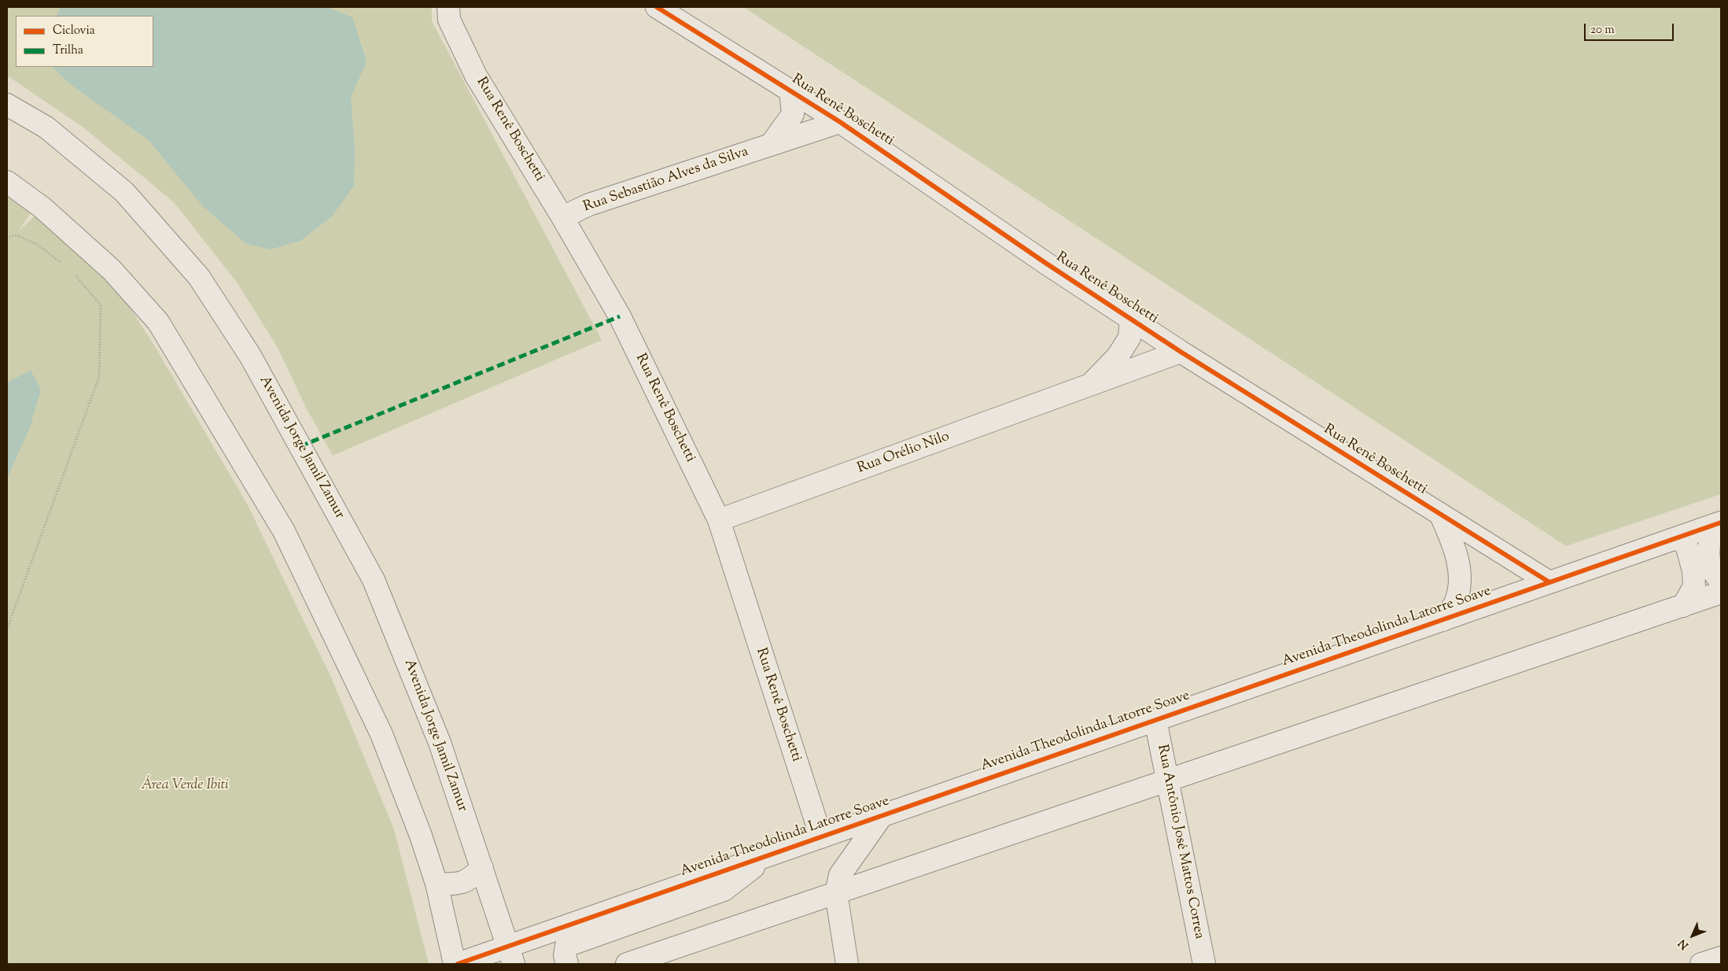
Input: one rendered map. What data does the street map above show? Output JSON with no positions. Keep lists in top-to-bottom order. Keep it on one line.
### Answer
{"streets":{"street":["Rua Renê Boschetti","Rua Sebastião Alves da Silva","Avenida Jorge Jamil Zamur","Rua Orélio Nilo","Avenida Theodolinda Latorre Soave","Rua Antônio José Mattos Correa"]},"crossings":[["Rua Renê Boschetti","Rua Sebastião Alves da Silva"],["Rua Renê Boschetti","Rua Orélio Nilo"],["Rua Renê Boschetti","Avenida Theodolinda Latorre Soave"],["Avenida Jorge Jamil Zamur","Avenida Theodolinda Latorre Soave"],["Avenida Theodolinda Latorre Soave","Rua Antônio José Mattos Correa"]],"parks":["Área Verde Ibiti"],"legend":["Ciclovia","Trilha"],"scale_bar":"20 m","north":"bottom left"}
